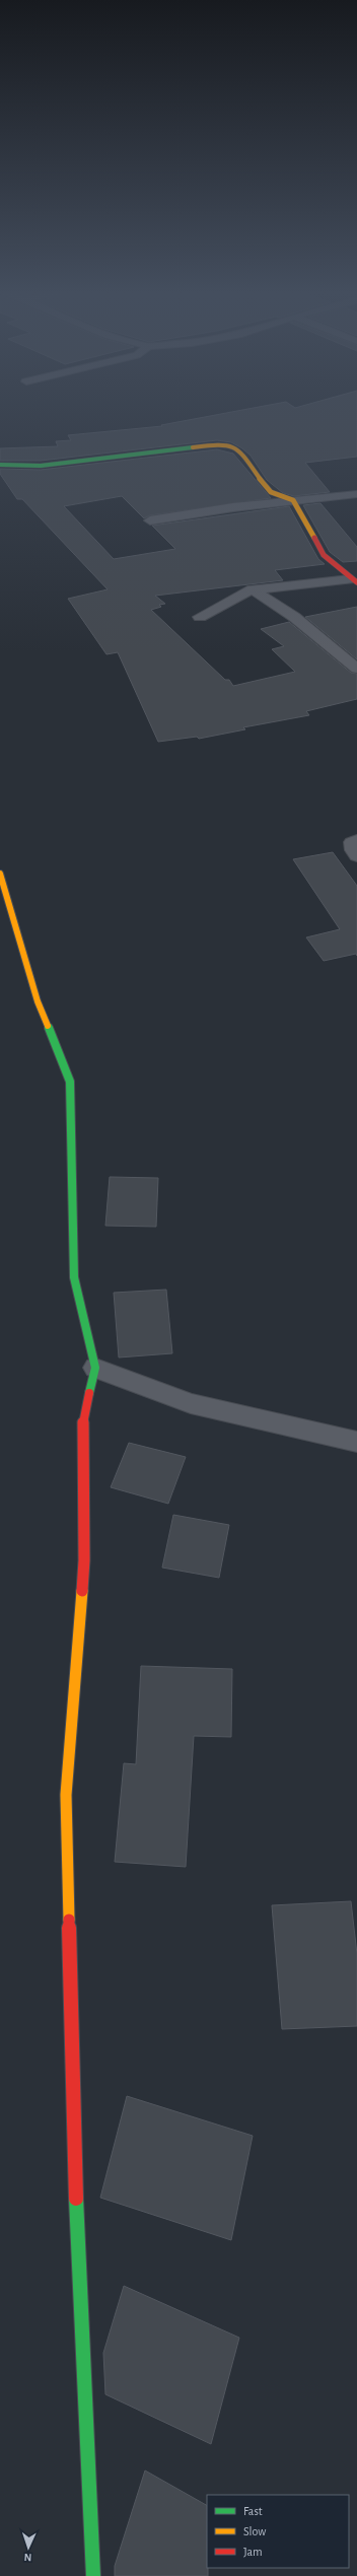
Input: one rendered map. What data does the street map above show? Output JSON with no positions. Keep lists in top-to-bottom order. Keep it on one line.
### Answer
{"legend":["Fast","Slow","Jam"],"north":"bottom"}
